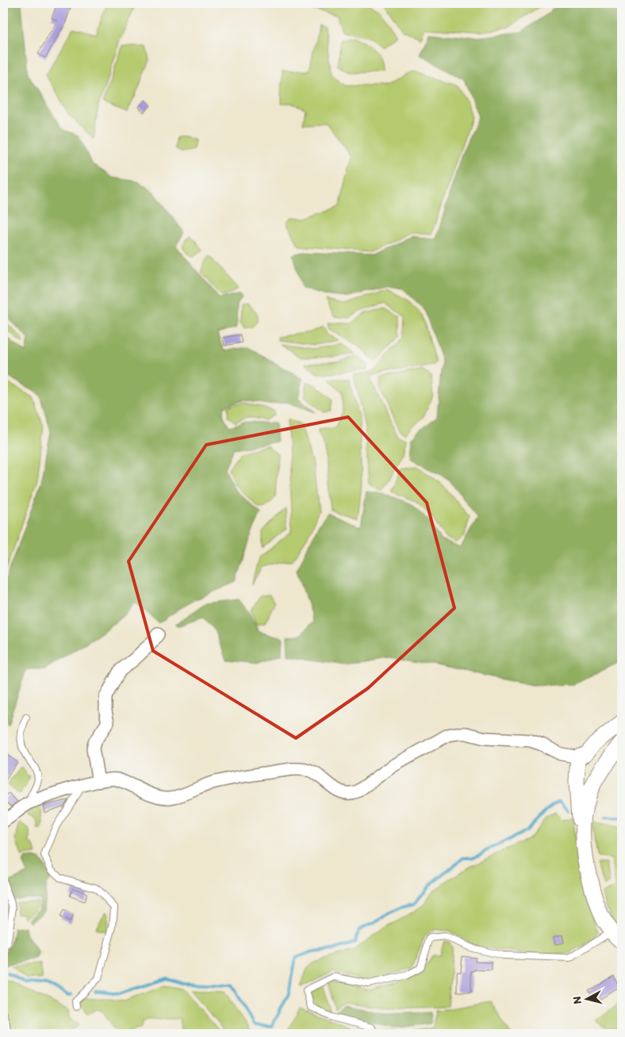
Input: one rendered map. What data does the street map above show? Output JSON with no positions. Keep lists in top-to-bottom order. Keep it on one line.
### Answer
{"north":"left"}
